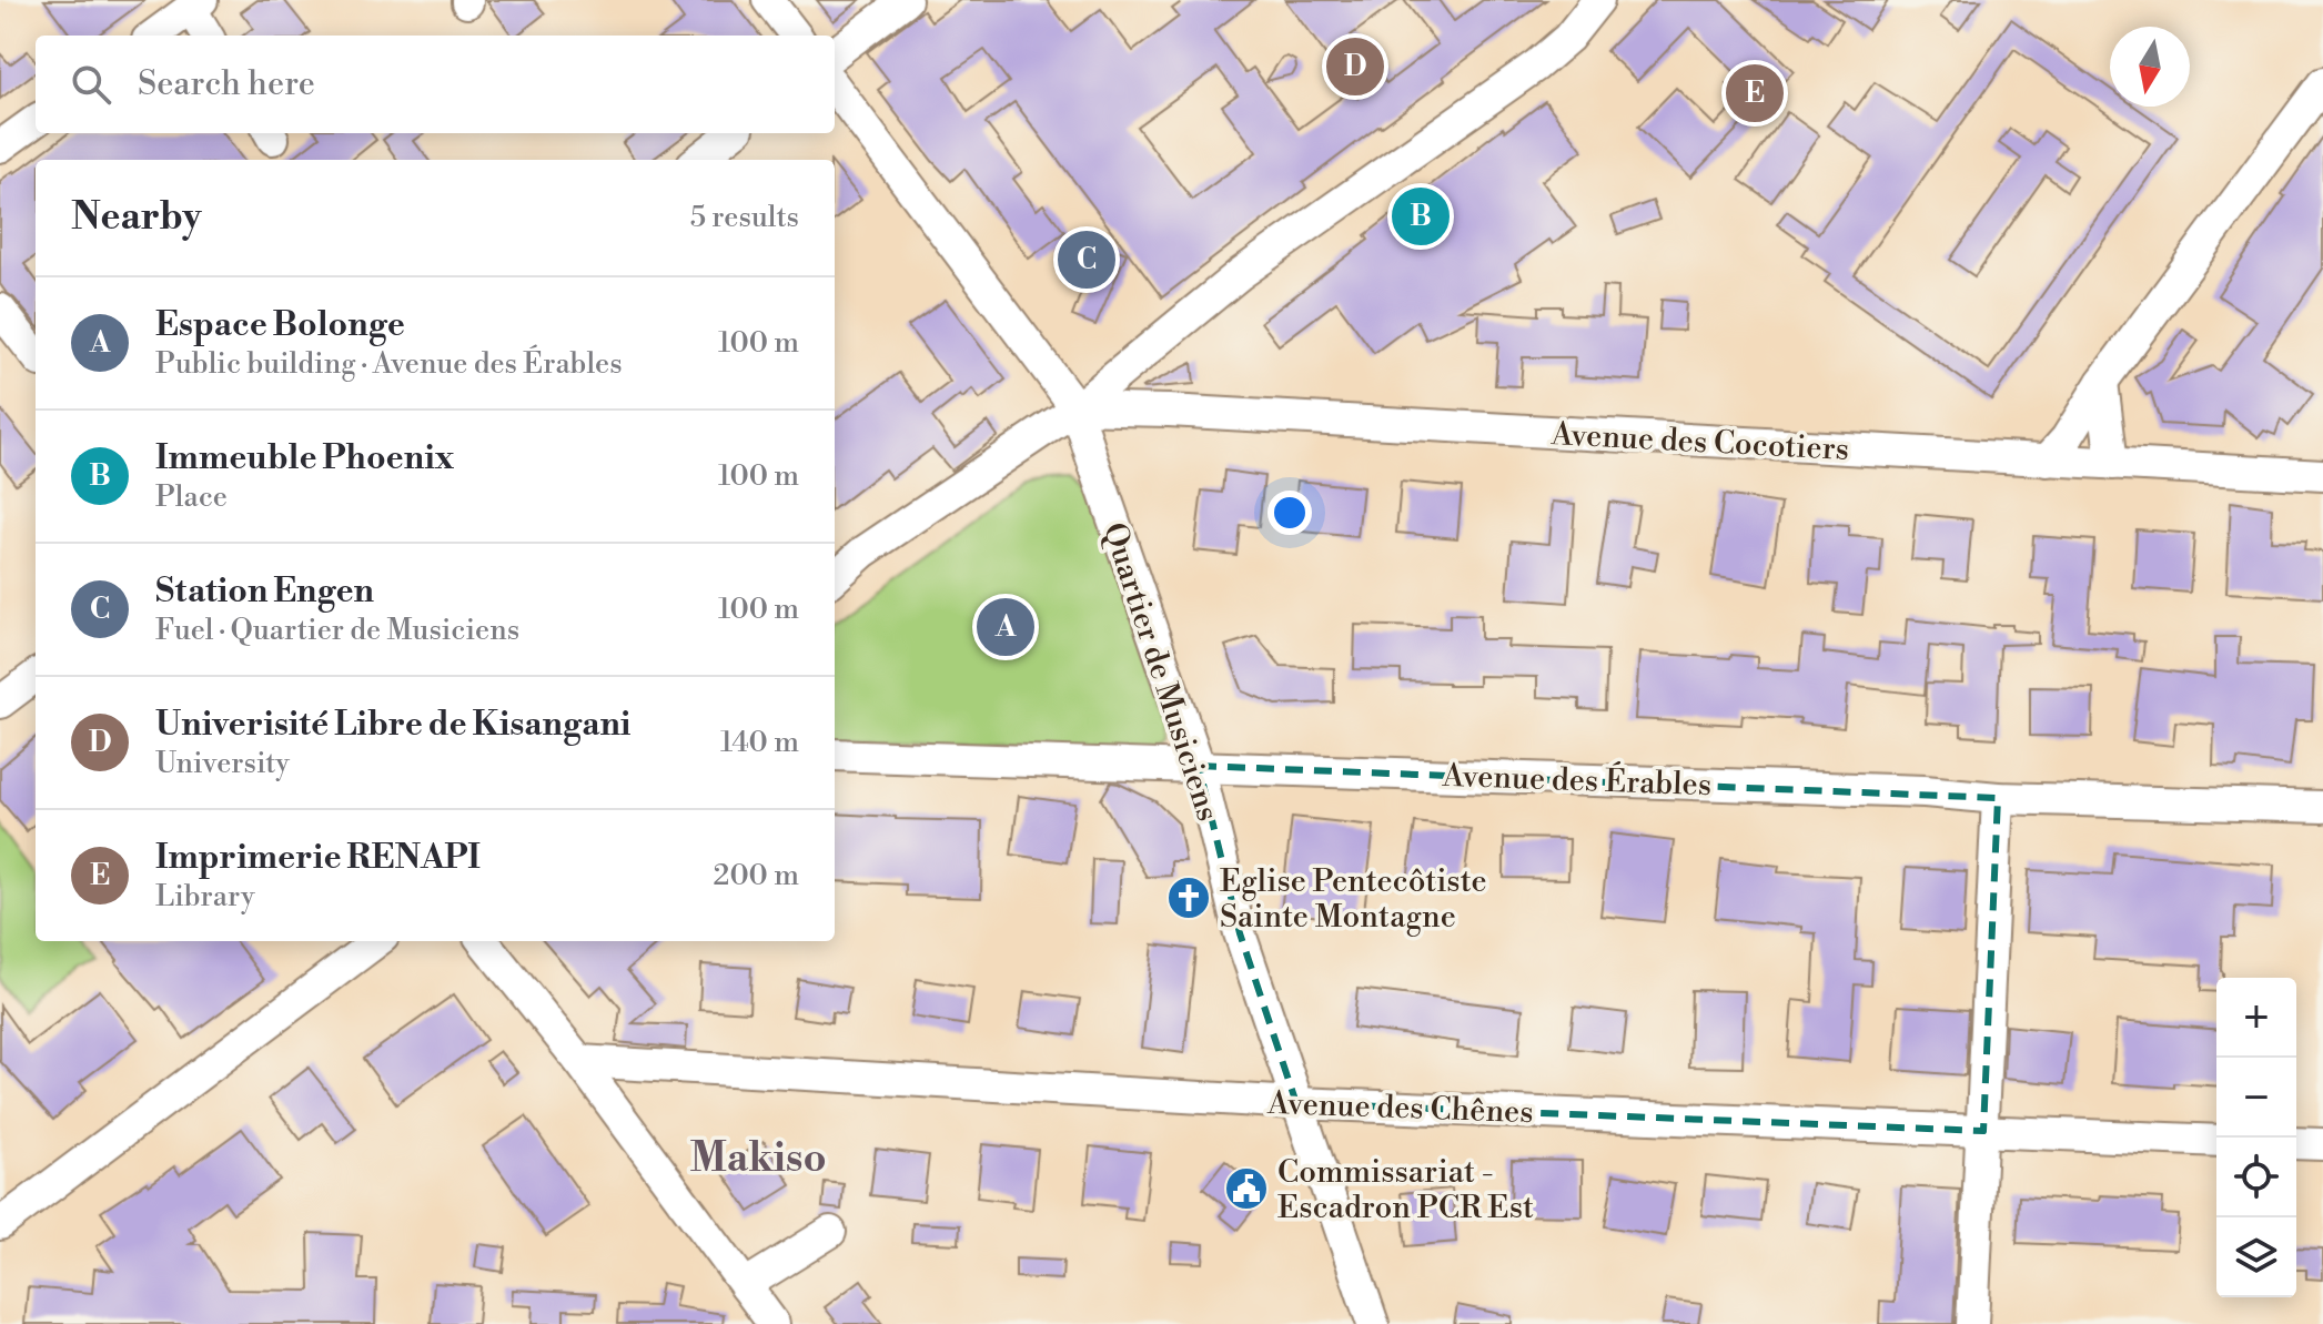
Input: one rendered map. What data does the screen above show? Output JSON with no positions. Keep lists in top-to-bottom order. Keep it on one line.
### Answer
{"streets":{"street":["Avenue des Cocotiers","Quartier de Musiciens","Avenue des Érables","Avenue des Chênes"]},"crossings":[["Avenue des Cocotiers","Quartier de Musiciens"],["Quartier de Musiciens","Avenue des Érables"],["Quartier de Musiciens","Avenue des Chênes"]],"districts":["Makiso"],"places":{"church":["Eglise Pentecôtiste Sainte Montagne"],"public building":["Commissariat - Escadron PCR Est"]},"north":"bottom","page":{"pins":["D","E","B","C","A"],"search":"Search here","heading":["Nearby","5 results"],"list":[{"mark":"A","name":"Espace Bolonge","note":"Public building · Avenue des Érables","value":"100 m"},{"mark":"B","name":"Immeuble Phoenix","note":"Place","value":"100 m"},{"mark":"C","name":"Station Engen","note":"Fuel · Quartier de Musiciens","value":"100 m"},{"mark":"D","name":"Univerisité Libre de Kisangani","note":"University","value":"140 m"},{"mark":"E","name":"Imprimerie RENAPI","note":"Library","value":"200 m"}],"map_buttons":["+","−"]}}
